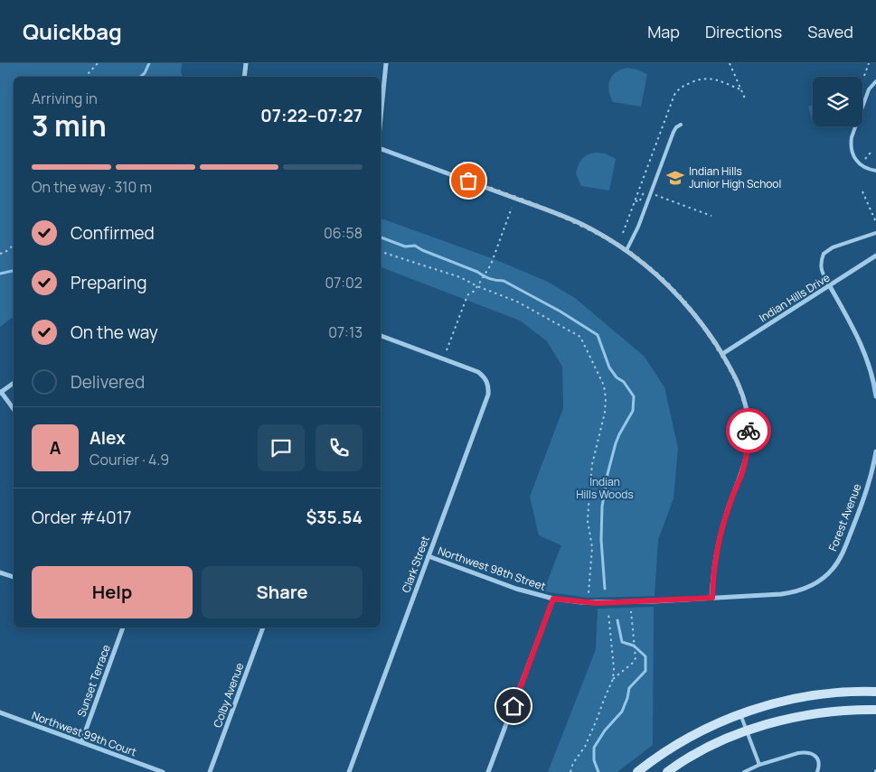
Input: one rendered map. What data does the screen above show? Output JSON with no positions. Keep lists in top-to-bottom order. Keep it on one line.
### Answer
{"streets":{"street":["Indian Hills Drive","Forest Avenue","Clark Street","Northwest 98th Street","Sunset Terrace","Colby Avenue","Northwest 99th Court"]},"crossings":[["Forest Avenue","Northwest 98th Street"],["Clark Street","Northwest 98th Street"],["Sunset Terrace","Northwest 99th Court"]],"parks":["Indian Hills Woods"],"places":{"school or university":["Indian Hills Junior High School"]},"page":{"header":"Quickbag","nav":["Map","Directions","Saved"],"heading":["3 min","Arriving in","07:22–07:27"],"panel":["Alex","Courier · 4.9","Order #4017","$35.54"],"bar":"On the way · 310 m","list":[["Confirmed","06:58"],["Preparing","07:02"],["On the way","07:13"],"Delivered"],"round":"A","buttons":["Help","Share"]}}
